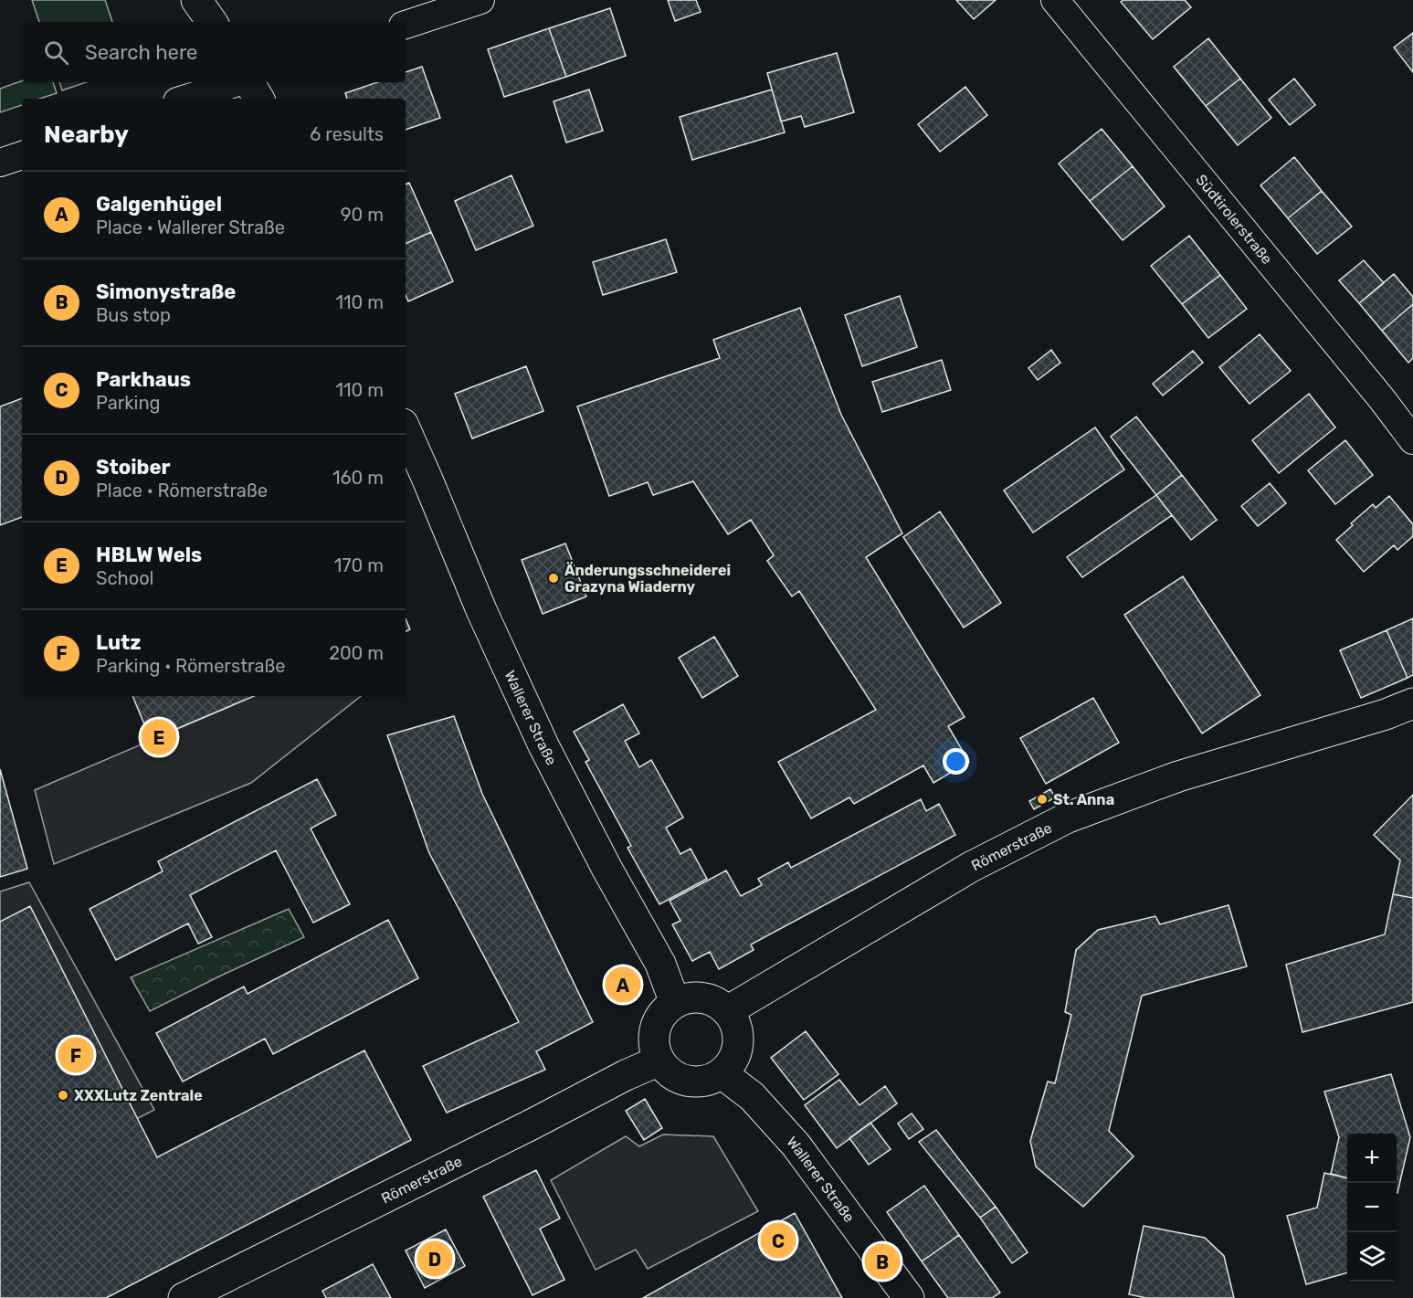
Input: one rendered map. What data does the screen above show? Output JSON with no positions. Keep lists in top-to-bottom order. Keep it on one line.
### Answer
{"streets":{"main road":["Wallerer Straße","Römerstraße"],"street":["Südtirolerstraße"]},"crossings":[["Wallerer Straße","Römerstraße"]],"places":["Änderungsschneiderei Grazyna Wiaderny","St. Anna","XXXLutz Zentrale"],"page":{"search":"Search here","heading":["Nearby","6 results"],"list":[{"mark":"A","name":"Galgenhügel","note":"Place · Wallerer Straße","value":"90 m"},{"mark":"B","name":"Simonystraße","note":"Bus stop","value":"110 m"},{"mark":"C","name":"Parkhaus","note":"Parking","value":"110 m"},{"mark":"D","name":"Stoiber","note":"Place · Römerstraße","value":"160 m"},{"mark":"E","name":"HBLW Wels","note":"School","value":"170 m"},{"mark":"F","name":"Lutz","note":"Parking · Römerstraße","value":"200 m"}],"pins":["E","A","F","C","D","B"],"map_buttons":["+","−"]}}
